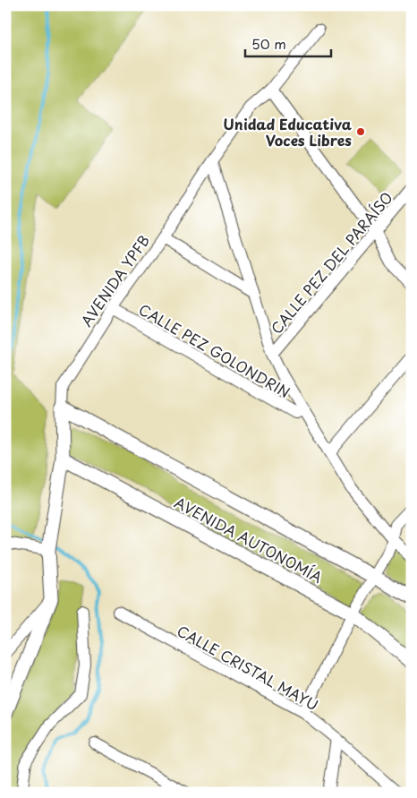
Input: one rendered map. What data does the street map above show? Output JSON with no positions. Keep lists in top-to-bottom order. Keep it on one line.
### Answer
{"streets":{"street":["CALLE PEZ DEL PARAÍSO","AVENIDA YPFB","CALLE PEZ GOLONDRIN","AVENIDA AUTONOMÍA","CALLE CRISTAL MAYU"]},"crossings":[["AVENIDA YPFB","CALLE PEZ GOLONDRIN"],["AVENIDA YPFB","AVENIDA AUTONOMÍA"]],"places":["Unidad Educativa Voces Libres"],"scale_bar":"50 m"}
